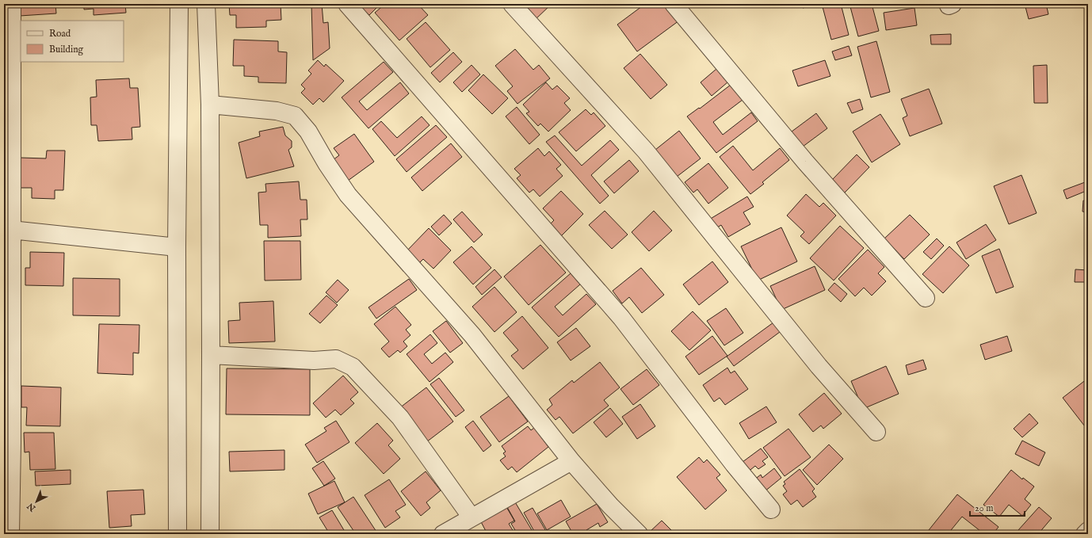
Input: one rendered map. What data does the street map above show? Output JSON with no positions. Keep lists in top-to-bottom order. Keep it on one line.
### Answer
{"legend":["Road","Building"],"scale_bar":"20 m","north":"bottom left"}
